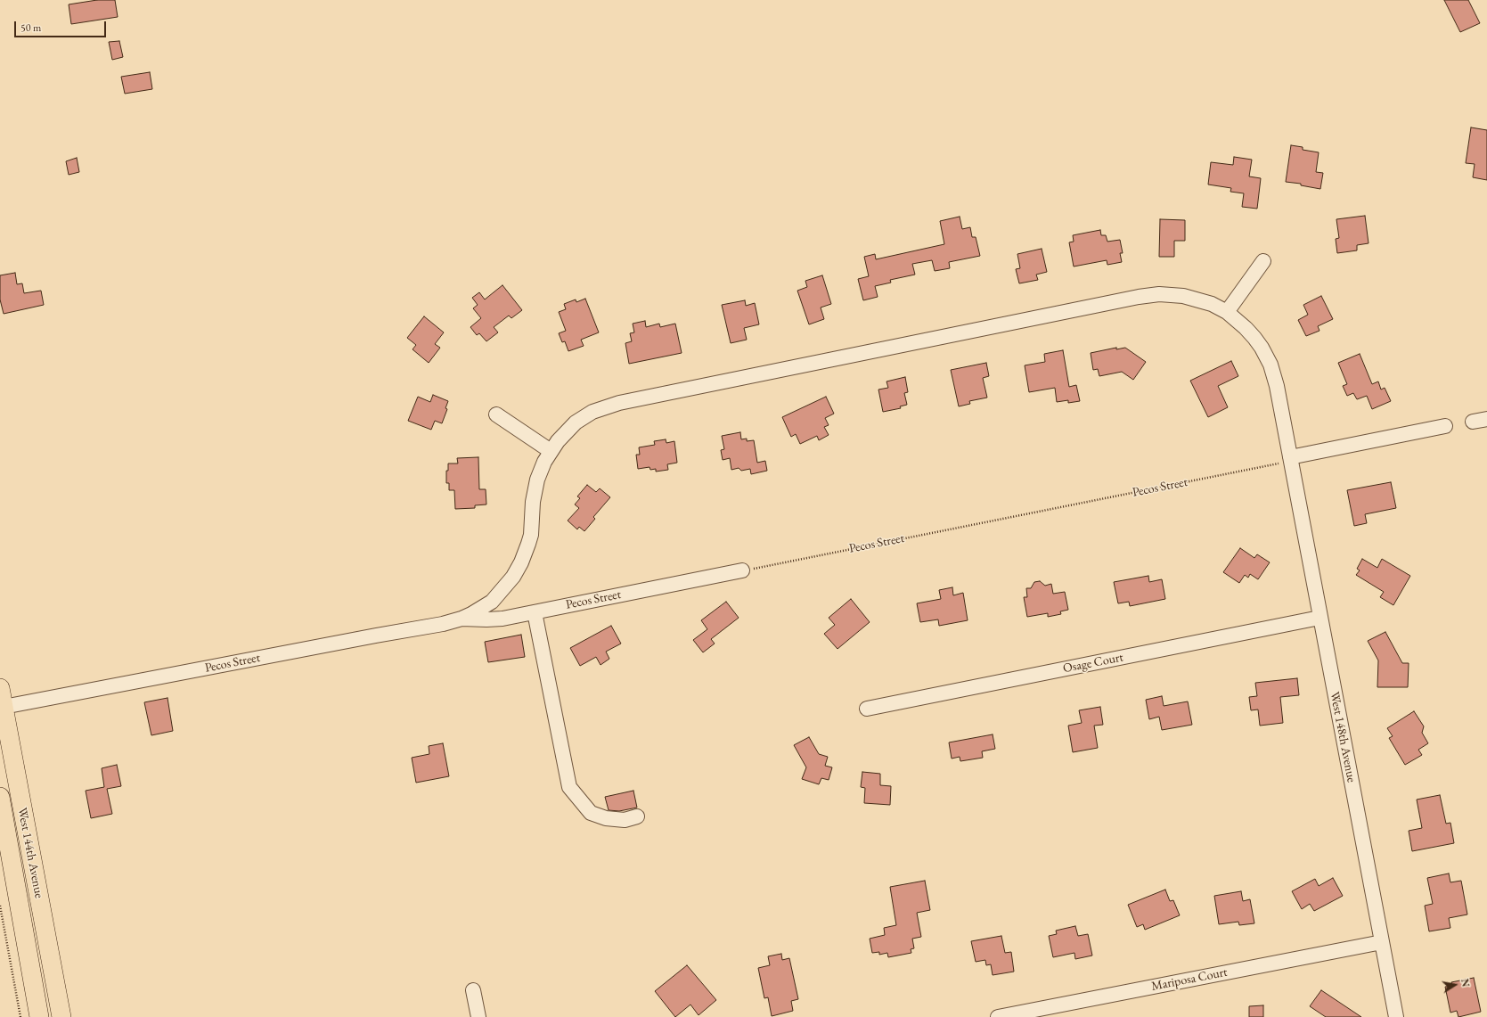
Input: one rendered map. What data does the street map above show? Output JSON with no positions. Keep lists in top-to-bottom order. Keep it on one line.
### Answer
{"streets":{"main road":["West 144th Avenue"],"street":["Pecos Street","Osage Court","West 148th Avenue","Mariposa Court"]},"crossings":[["Pecos Street","West 148th Avenue"],["Pecos Street","West 144th Avenue"],["Osage Court","West 148th Avenue"],["West 148th Avenue","Mariposa Court"]],"scale_bar":"50 m","north":"right"}
